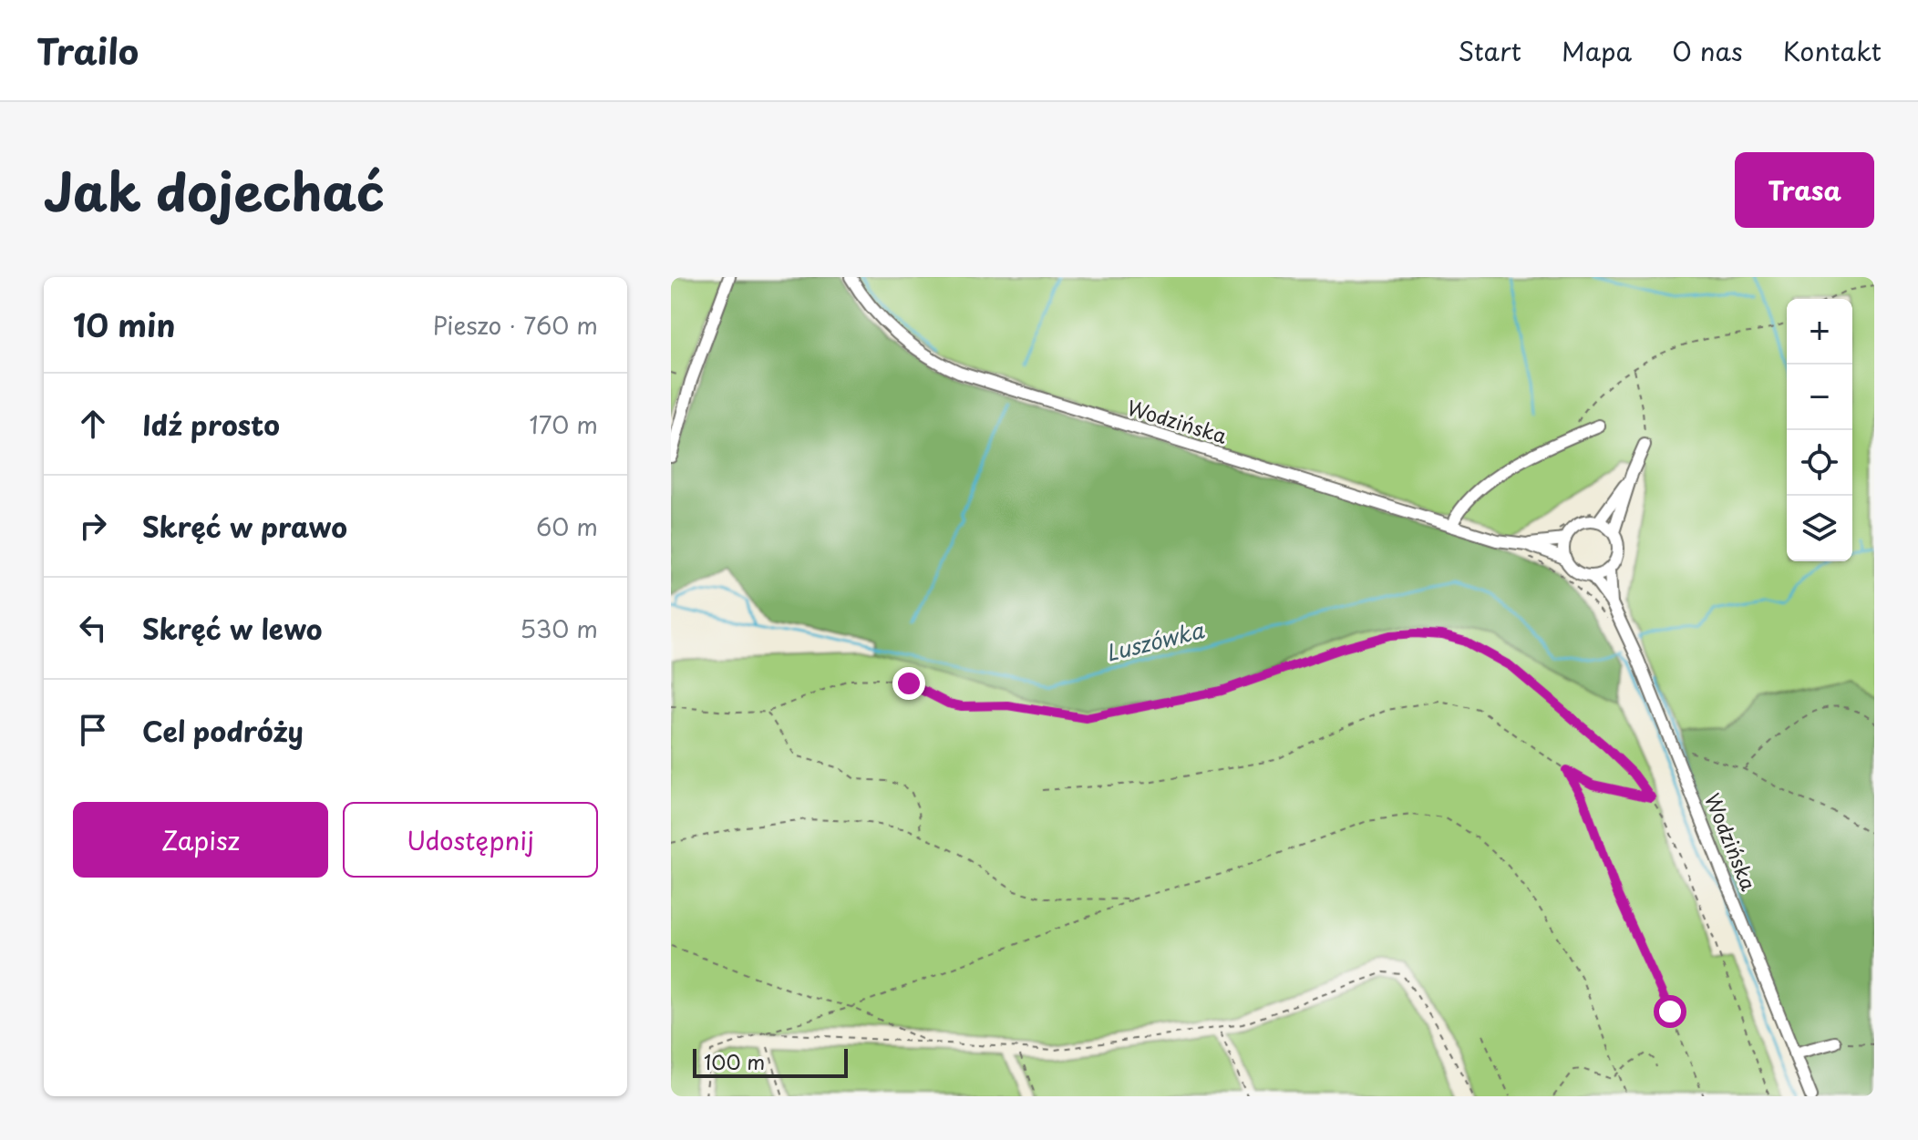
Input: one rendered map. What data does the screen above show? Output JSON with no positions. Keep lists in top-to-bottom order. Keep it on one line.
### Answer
{"streets":{"street":["Wodzińska"]},"water":["Luszówka"],"scale_bar":"100 m","page":{"header":"Trailo","nav":["Start","Mapa","O nas","Kontakt"],"title":"Jak dojechać","buttons":["Trasa",["Zapisz","Udostępnij"]],"heading":["10 min","Pieszo · 760 m"],"map_buttons":["+","−"],"list":[["Idź prosto","170 m"],["Skręć w prawo","60 m"],["Skręć w lewo","530 m"],"Cel podróży"],"scale":"100 m"}}
